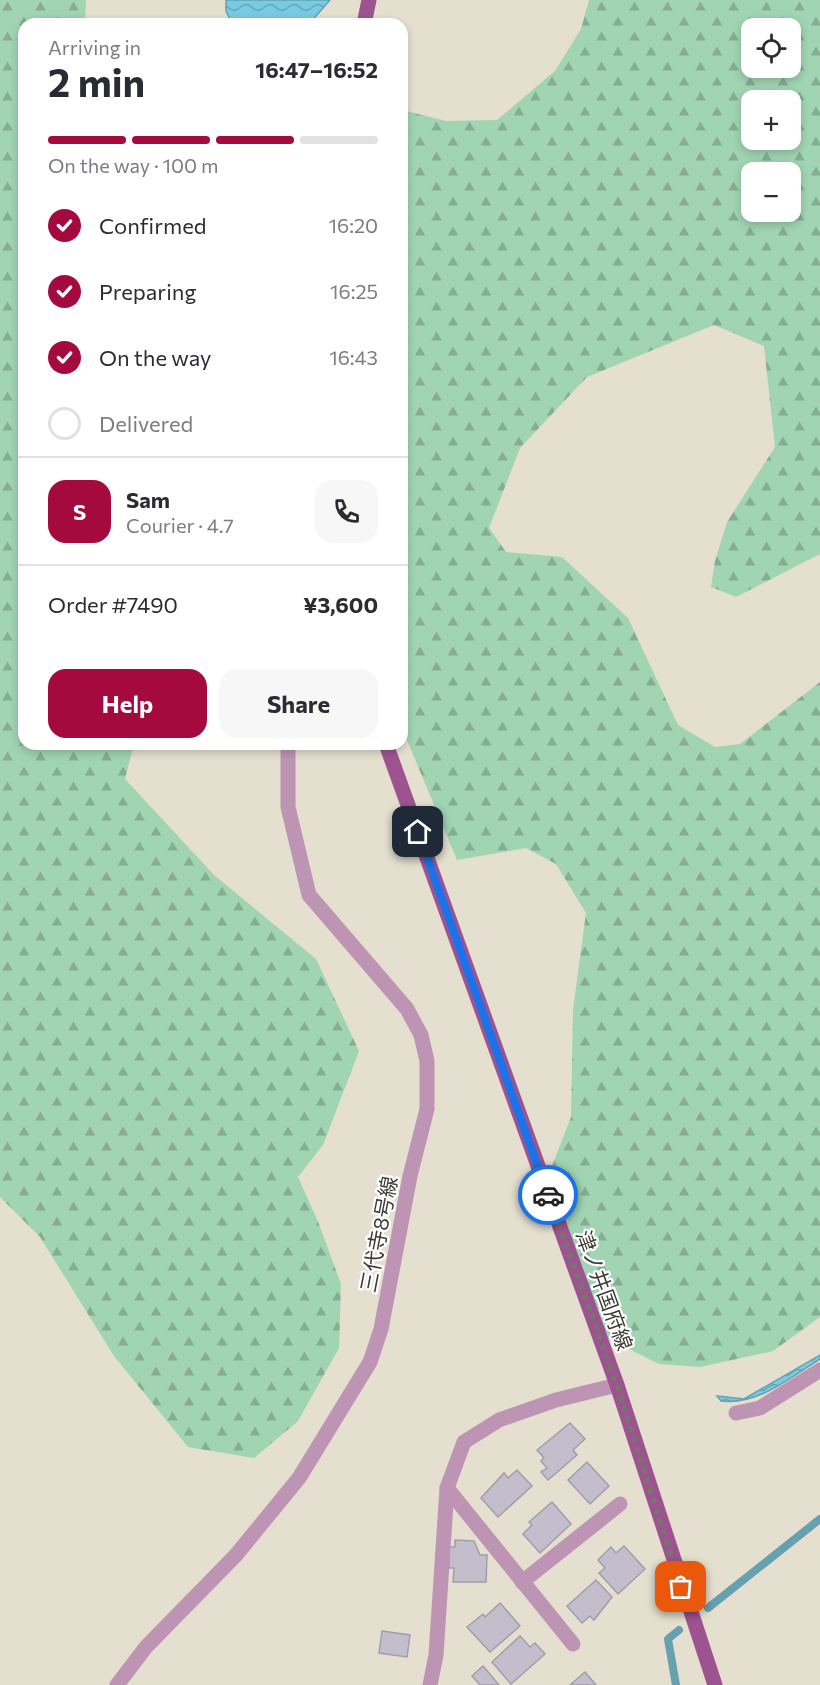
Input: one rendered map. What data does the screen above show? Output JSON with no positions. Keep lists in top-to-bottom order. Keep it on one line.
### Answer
{"streets":{"main road":["津ノ井国府線"],"street":["三代寺8号線"]},"page":{"map_buttons":["+","−"],"heading":["2 min","Arriving in","16:47–16:52"],"panel":["Sam","Courier · 4.7","Order #7490","¥3,600"],"bar":"On the way · 100 m","list":[["Confirmed","16:20"],["Preparing","16:25"],["On the way","16:43"],"Delivered"],"round":"S","buttons":["Help","Share"]}}
